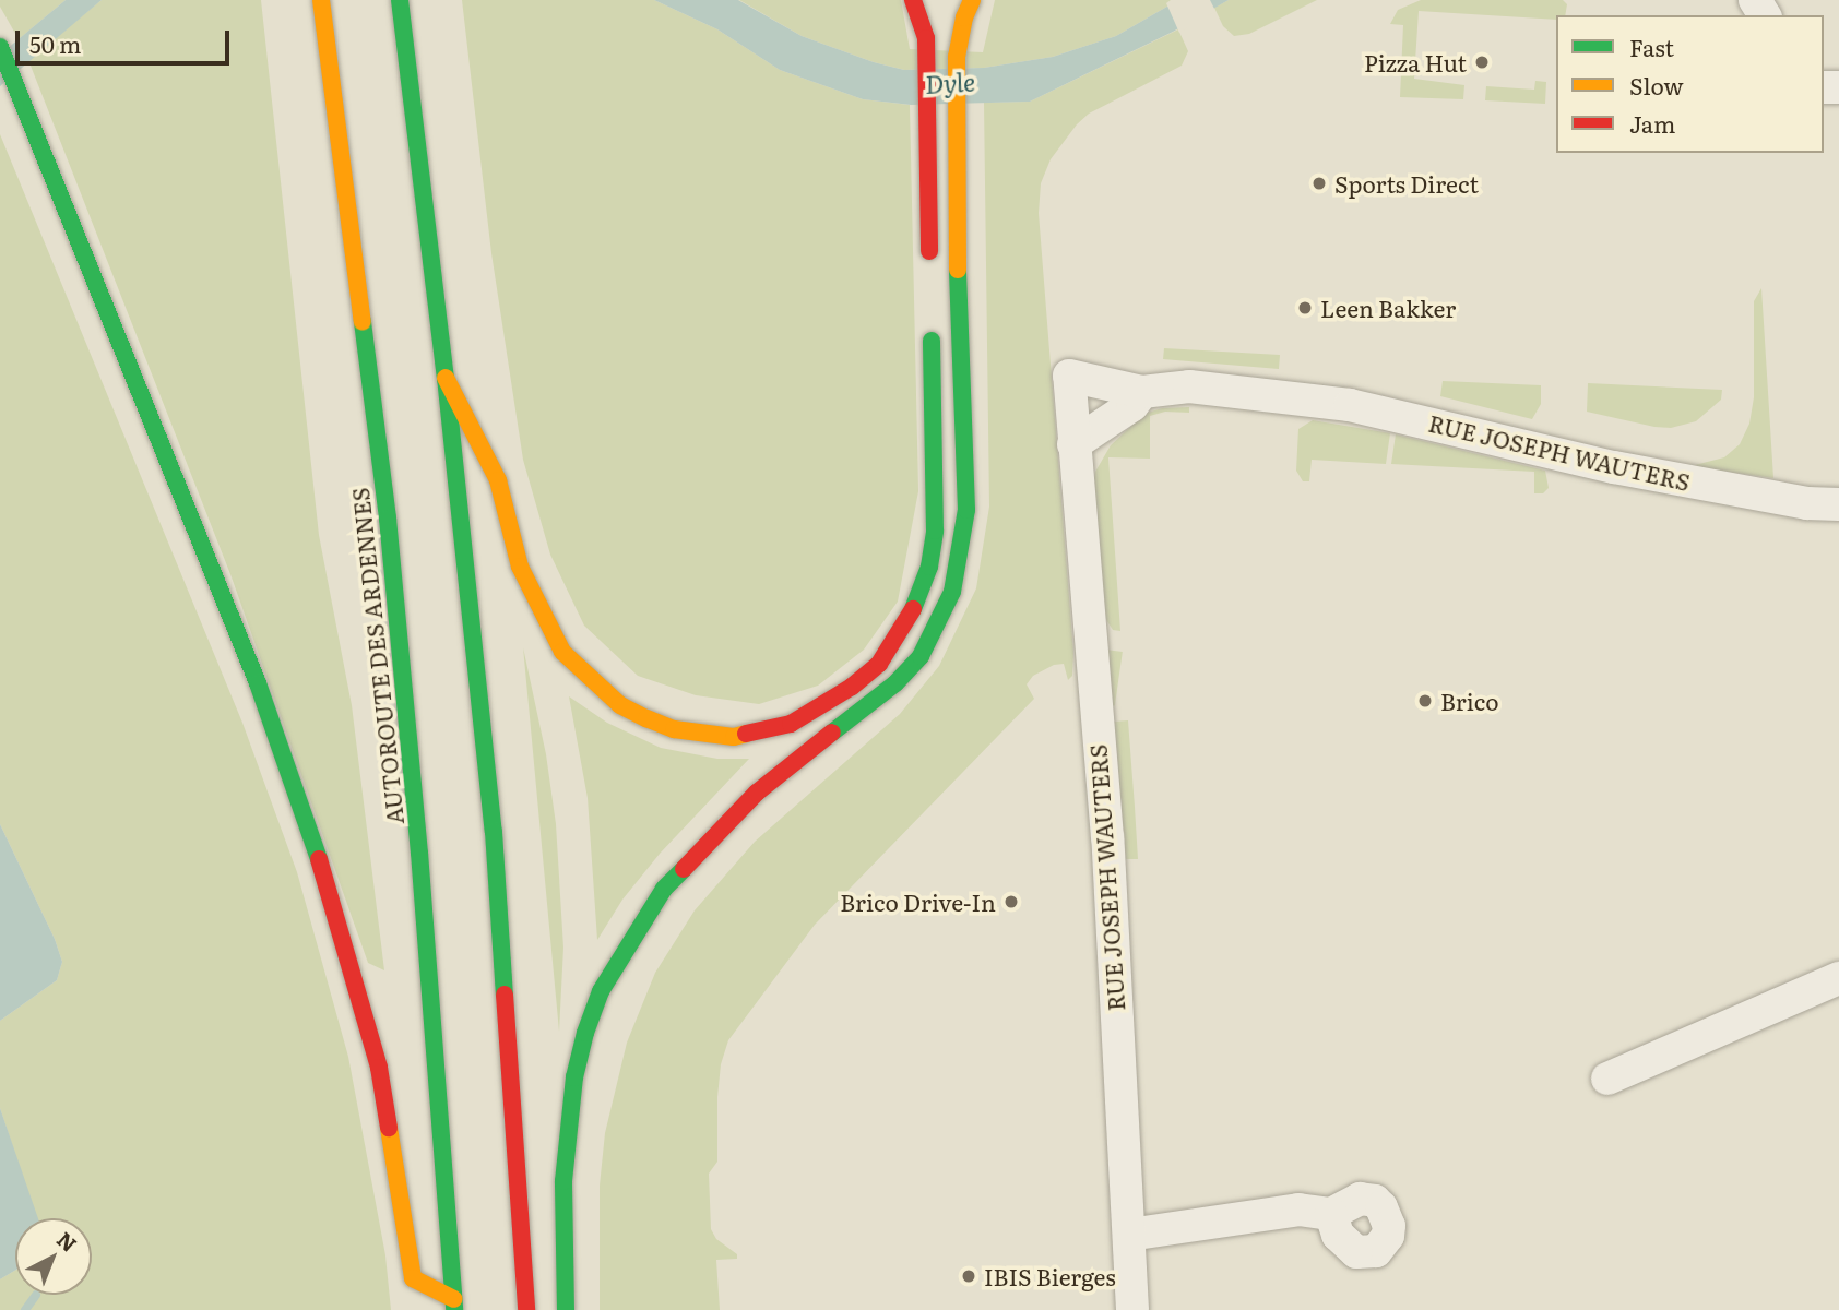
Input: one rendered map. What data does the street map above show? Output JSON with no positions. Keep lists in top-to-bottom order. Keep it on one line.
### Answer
{"streets":{"highway":["AUTOROUTE DES ARDENNES"],"street":["RUE JOSEPH WAUTERS"]},"water":["Dyle"],"places":["Pizza Hut","Sports Direct","Leen Bakker","Brico","Brico Drive-In","IBIS Bierges"],"legend":["Fast","Slow","Jam"],"scale_bar":"50 m","north":"top right"}
